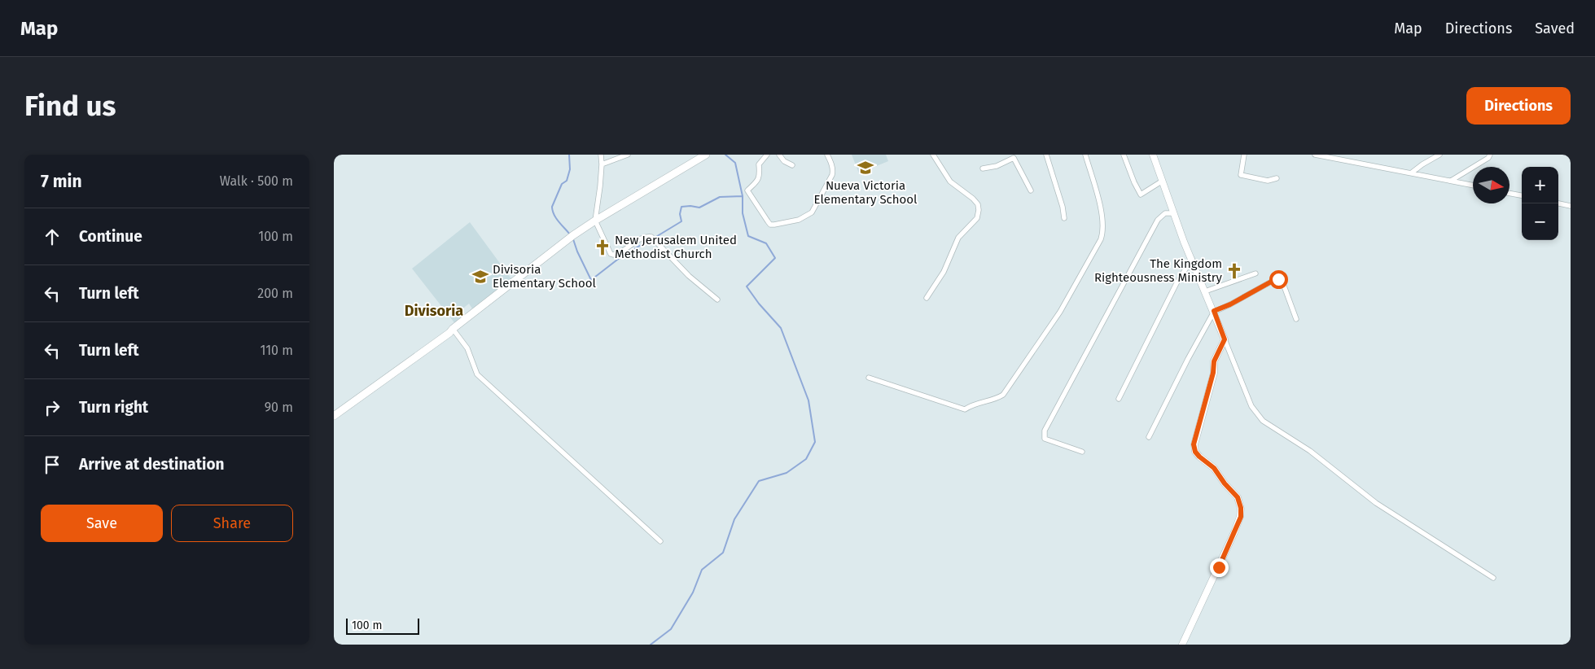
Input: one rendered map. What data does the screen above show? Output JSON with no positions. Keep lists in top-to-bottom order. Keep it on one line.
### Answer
{"districts":["Divisoria"],"places":{"school or university":["Nueva Victoria Elementary School","Divisoria Elementary School"],"church":["New Jerusalem United Methodist Church","The Kingdom Righteousness Ministry"]},"scale_bar":"100 m","north":"right","page":{"header":"Map","nav":["Map","Directions","Saved"],"buttons":["Directions",["Save","Share"]],"title":"Find us","heading":["7 min","Walk · 500 m"],"map_buttons":["+","−"],"list":[["Continue","100 m"],["Turn left","200 m"],["Turn left","110 m"],["Turn right","90 m"],"Arrive at destination"],"scale":"100 m"}}
